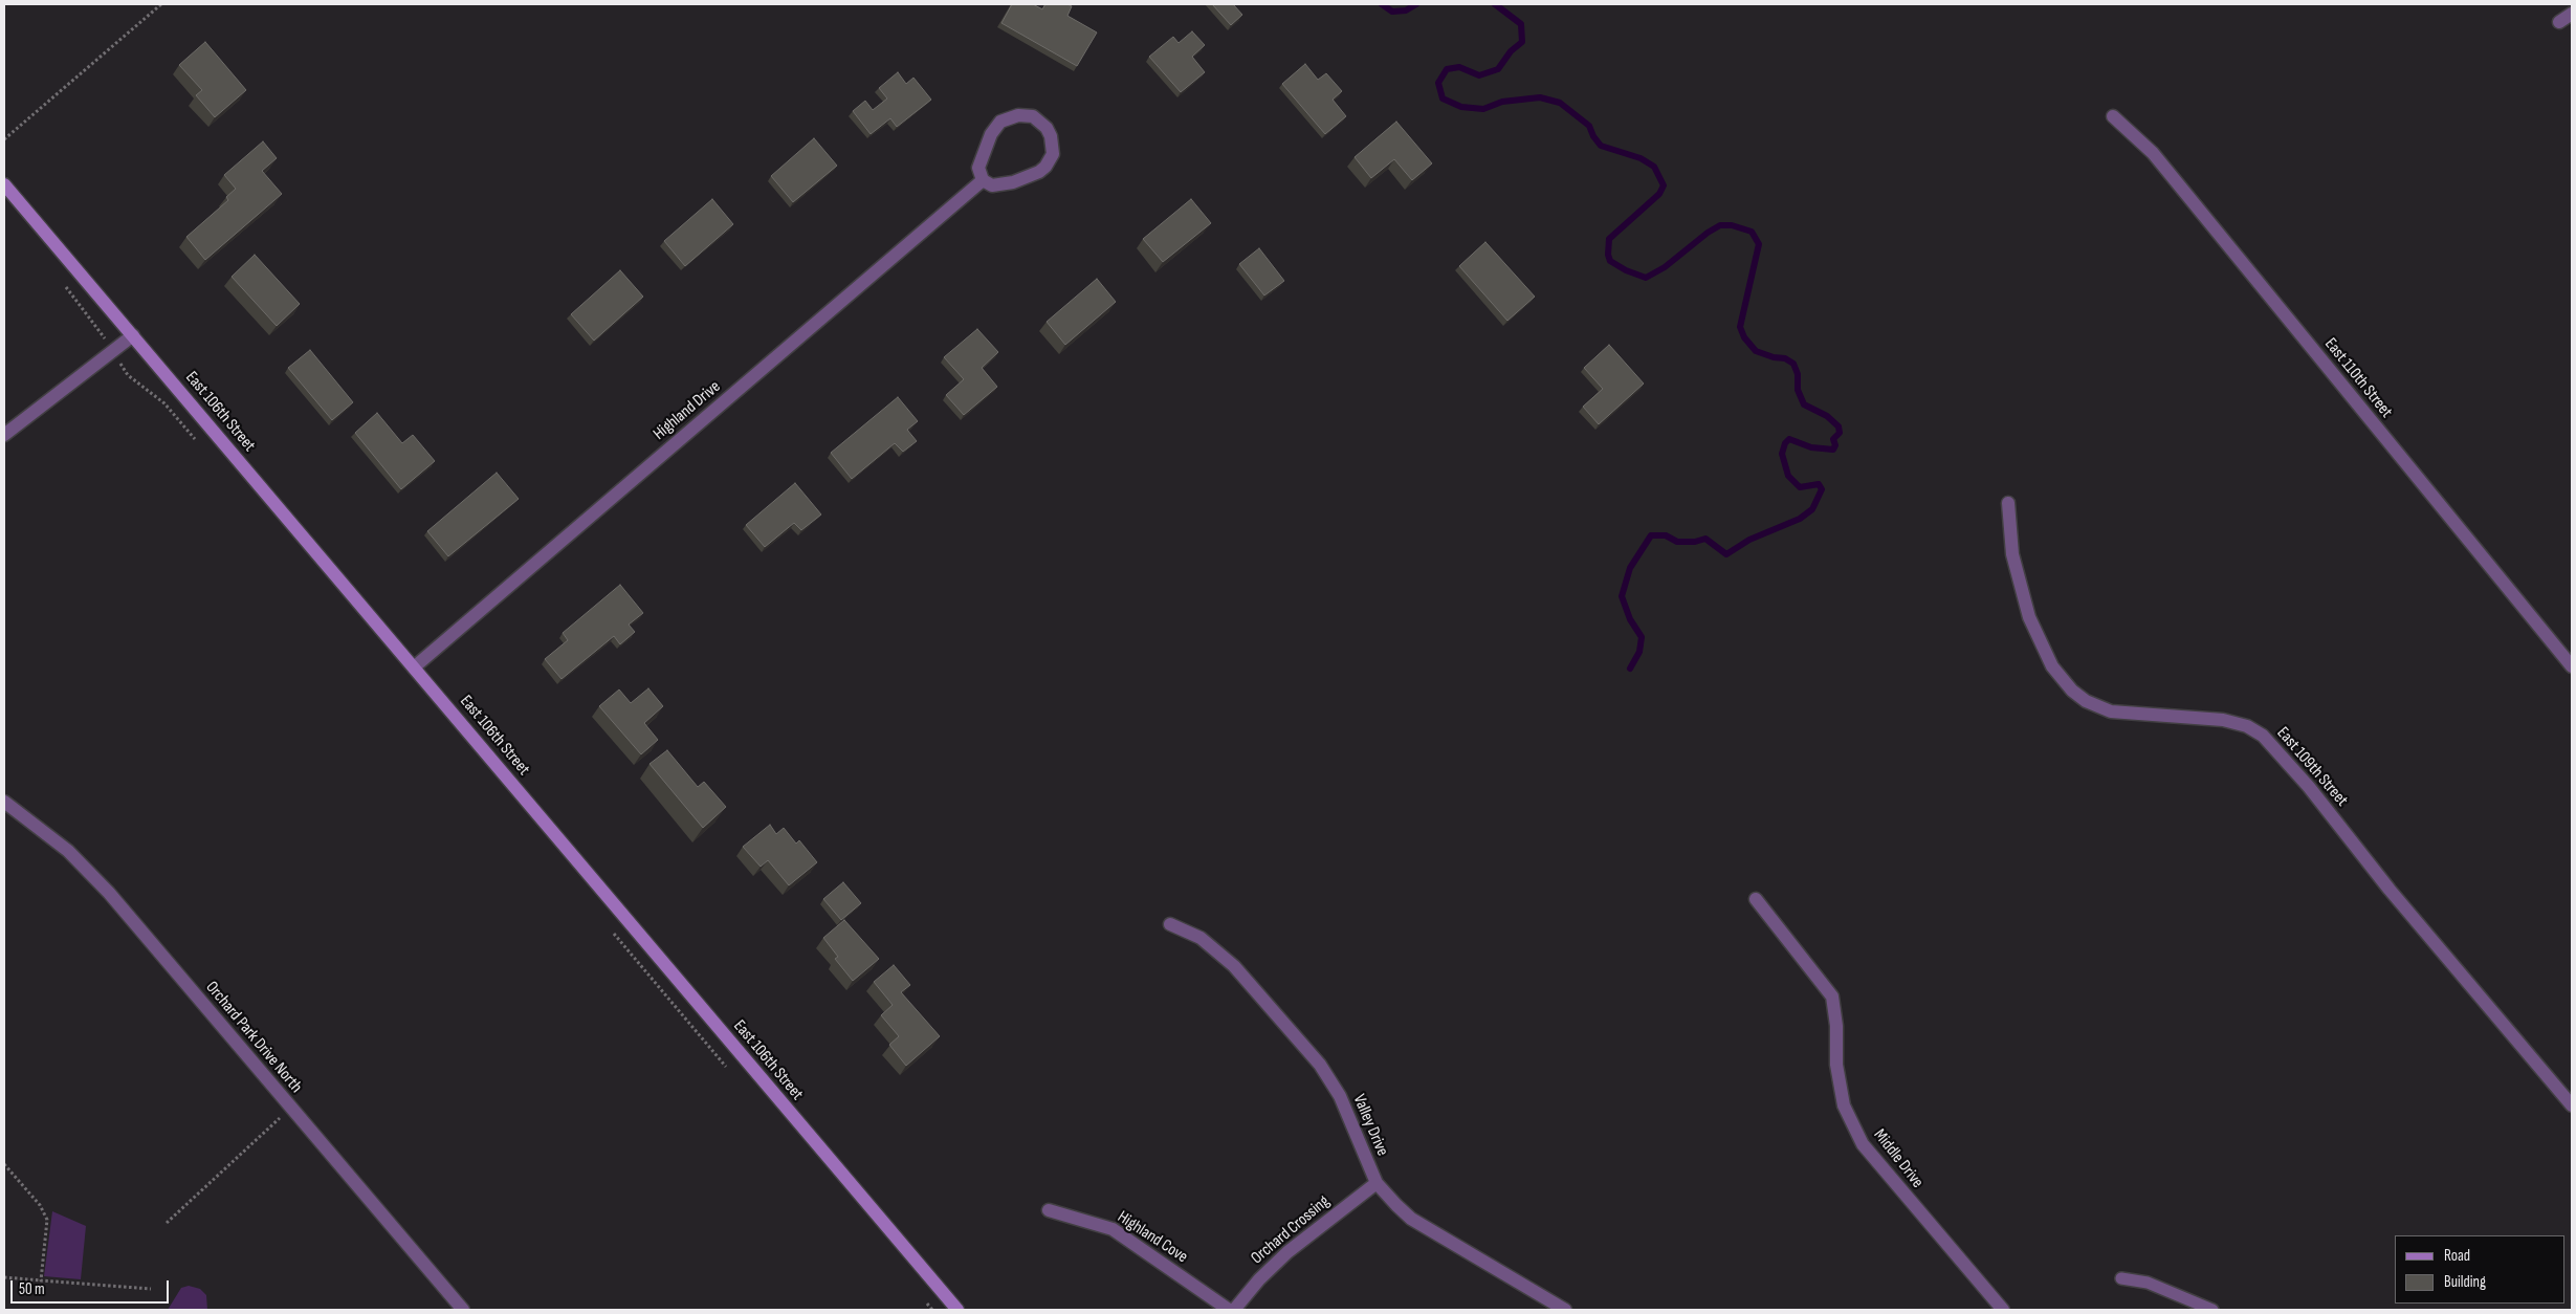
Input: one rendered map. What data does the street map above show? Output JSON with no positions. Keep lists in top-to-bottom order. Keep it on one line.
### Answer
{"streets":{"street":["East 110th Street","Highland Drive","East 106th Street","East 109th Street","Orchard Park Drive North","Valley Drive","Middle Drive","Orchard Crossing","Highland Cove"]},"crossings":[["Highland Drive","East 106th Street"],["Valley Drive","Orchard Crossing"]],"legend":["Road","Building"],"scale_bar":"50 m"}
